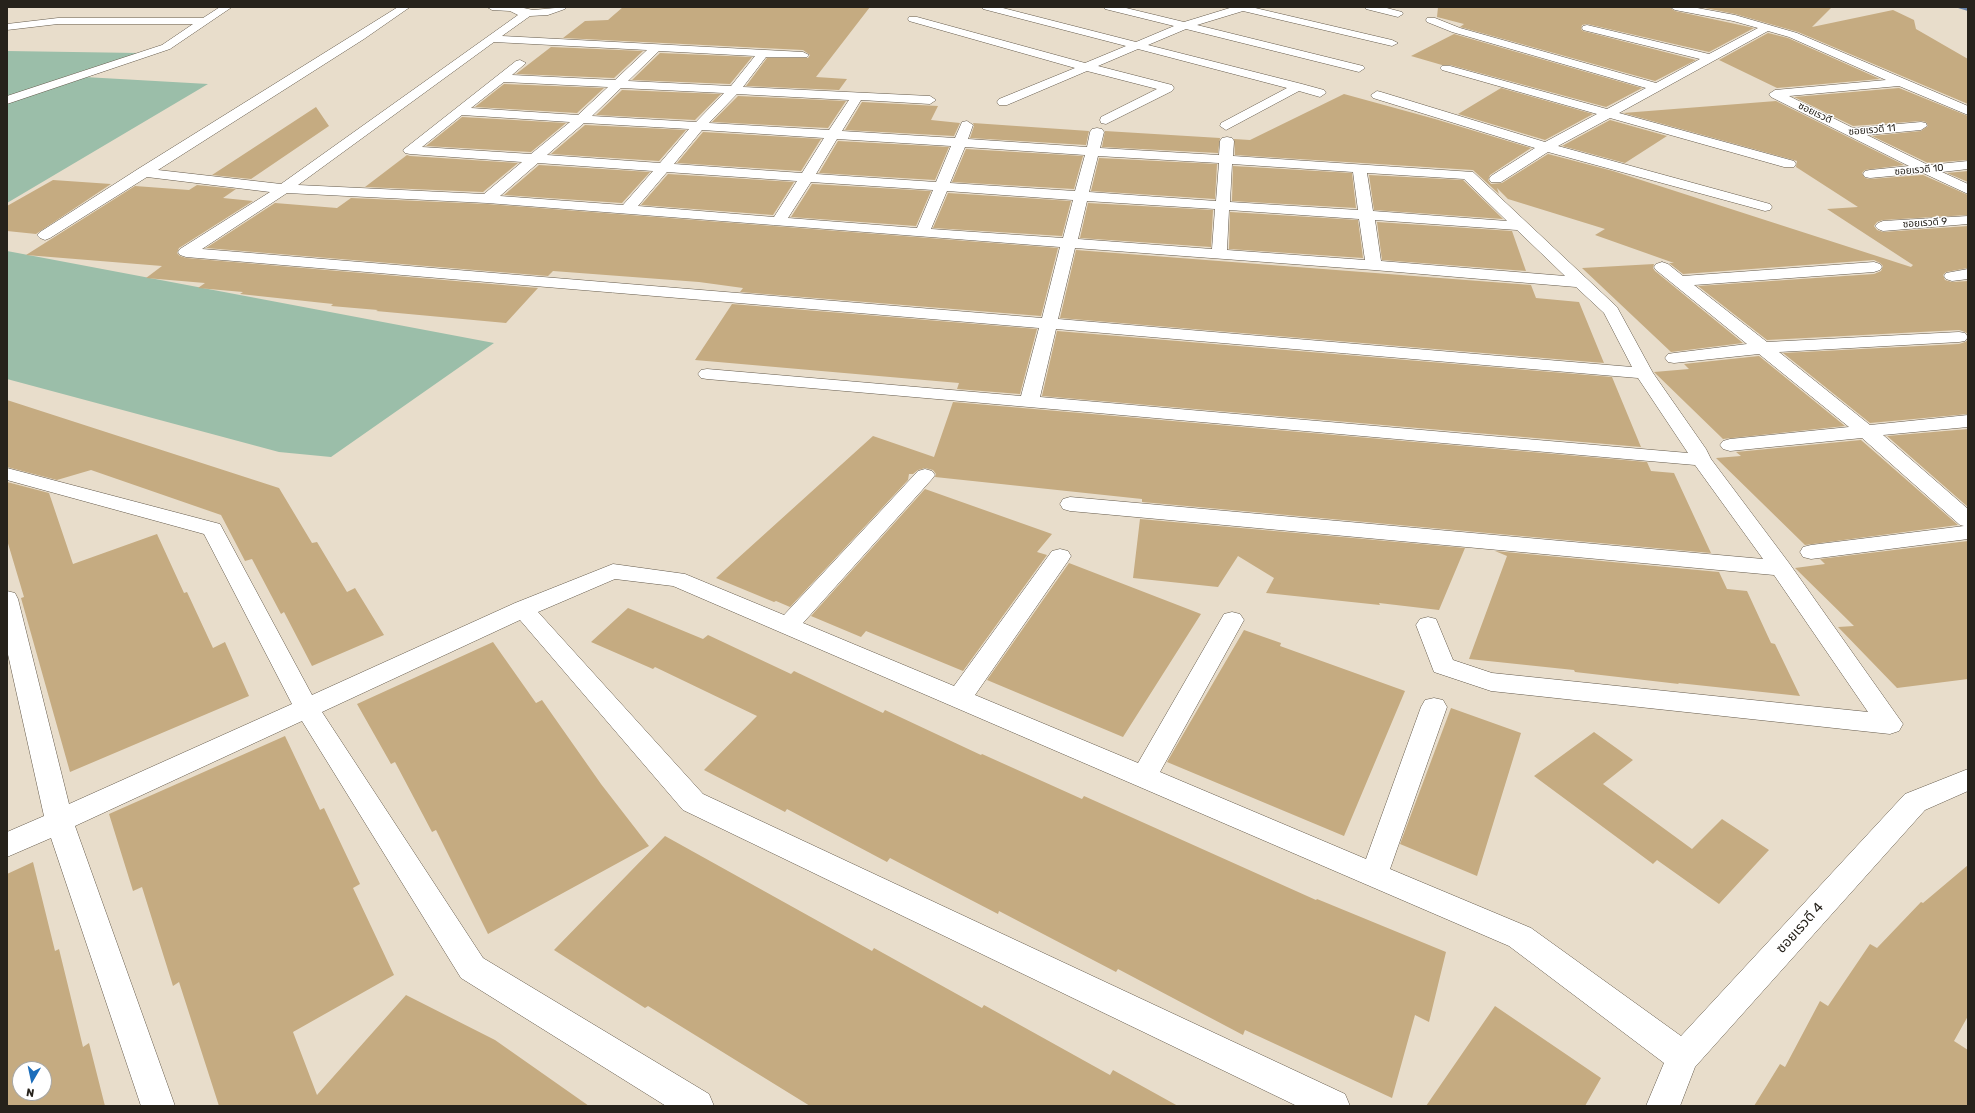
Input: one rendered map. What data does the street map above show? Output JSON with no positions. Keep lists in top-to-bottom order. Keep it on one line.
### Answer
{"streets":{"street":["ซอยเรวดี","ซอยเรวดี 11","ซอยเรวดี 10","ซอยเรวดี 9","ซอยเรวดี 4"]},"crossings":[["ซอยเรวดี","ซอยเรวดี 11"],["ซอยเรวดี","ซอยเรวดี 10"]],"north":"bottom"}
